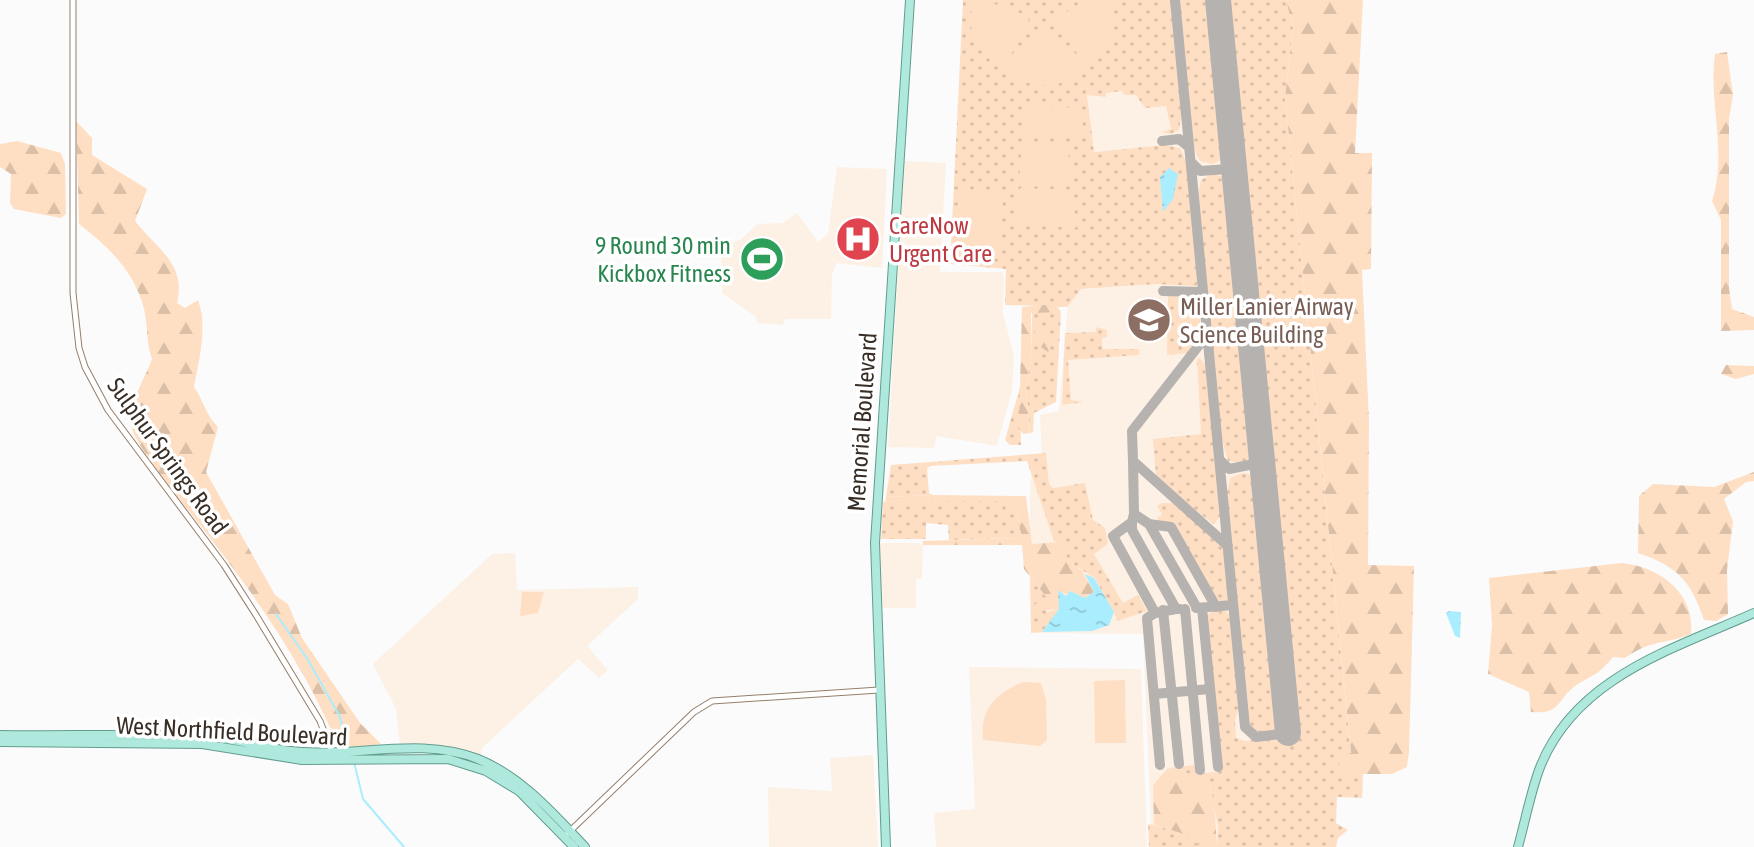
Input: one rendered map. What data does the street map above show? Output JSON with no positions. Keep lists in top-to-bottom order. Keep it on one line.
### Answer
{"streets":{"main road":["Memorial Boulevard","West Northfield Boulevard"],"street":["Sulphur Springs Road"]},"crossings":[["Sulphur Springs Road","West Northfield Boulevard"]],"places":{"hospital":["CareNow Urgent Care"],"sports":["9 Round 30 min Kickbox Fitness"],"school or university":["Miller Lanier Airway Science Building"]}}
